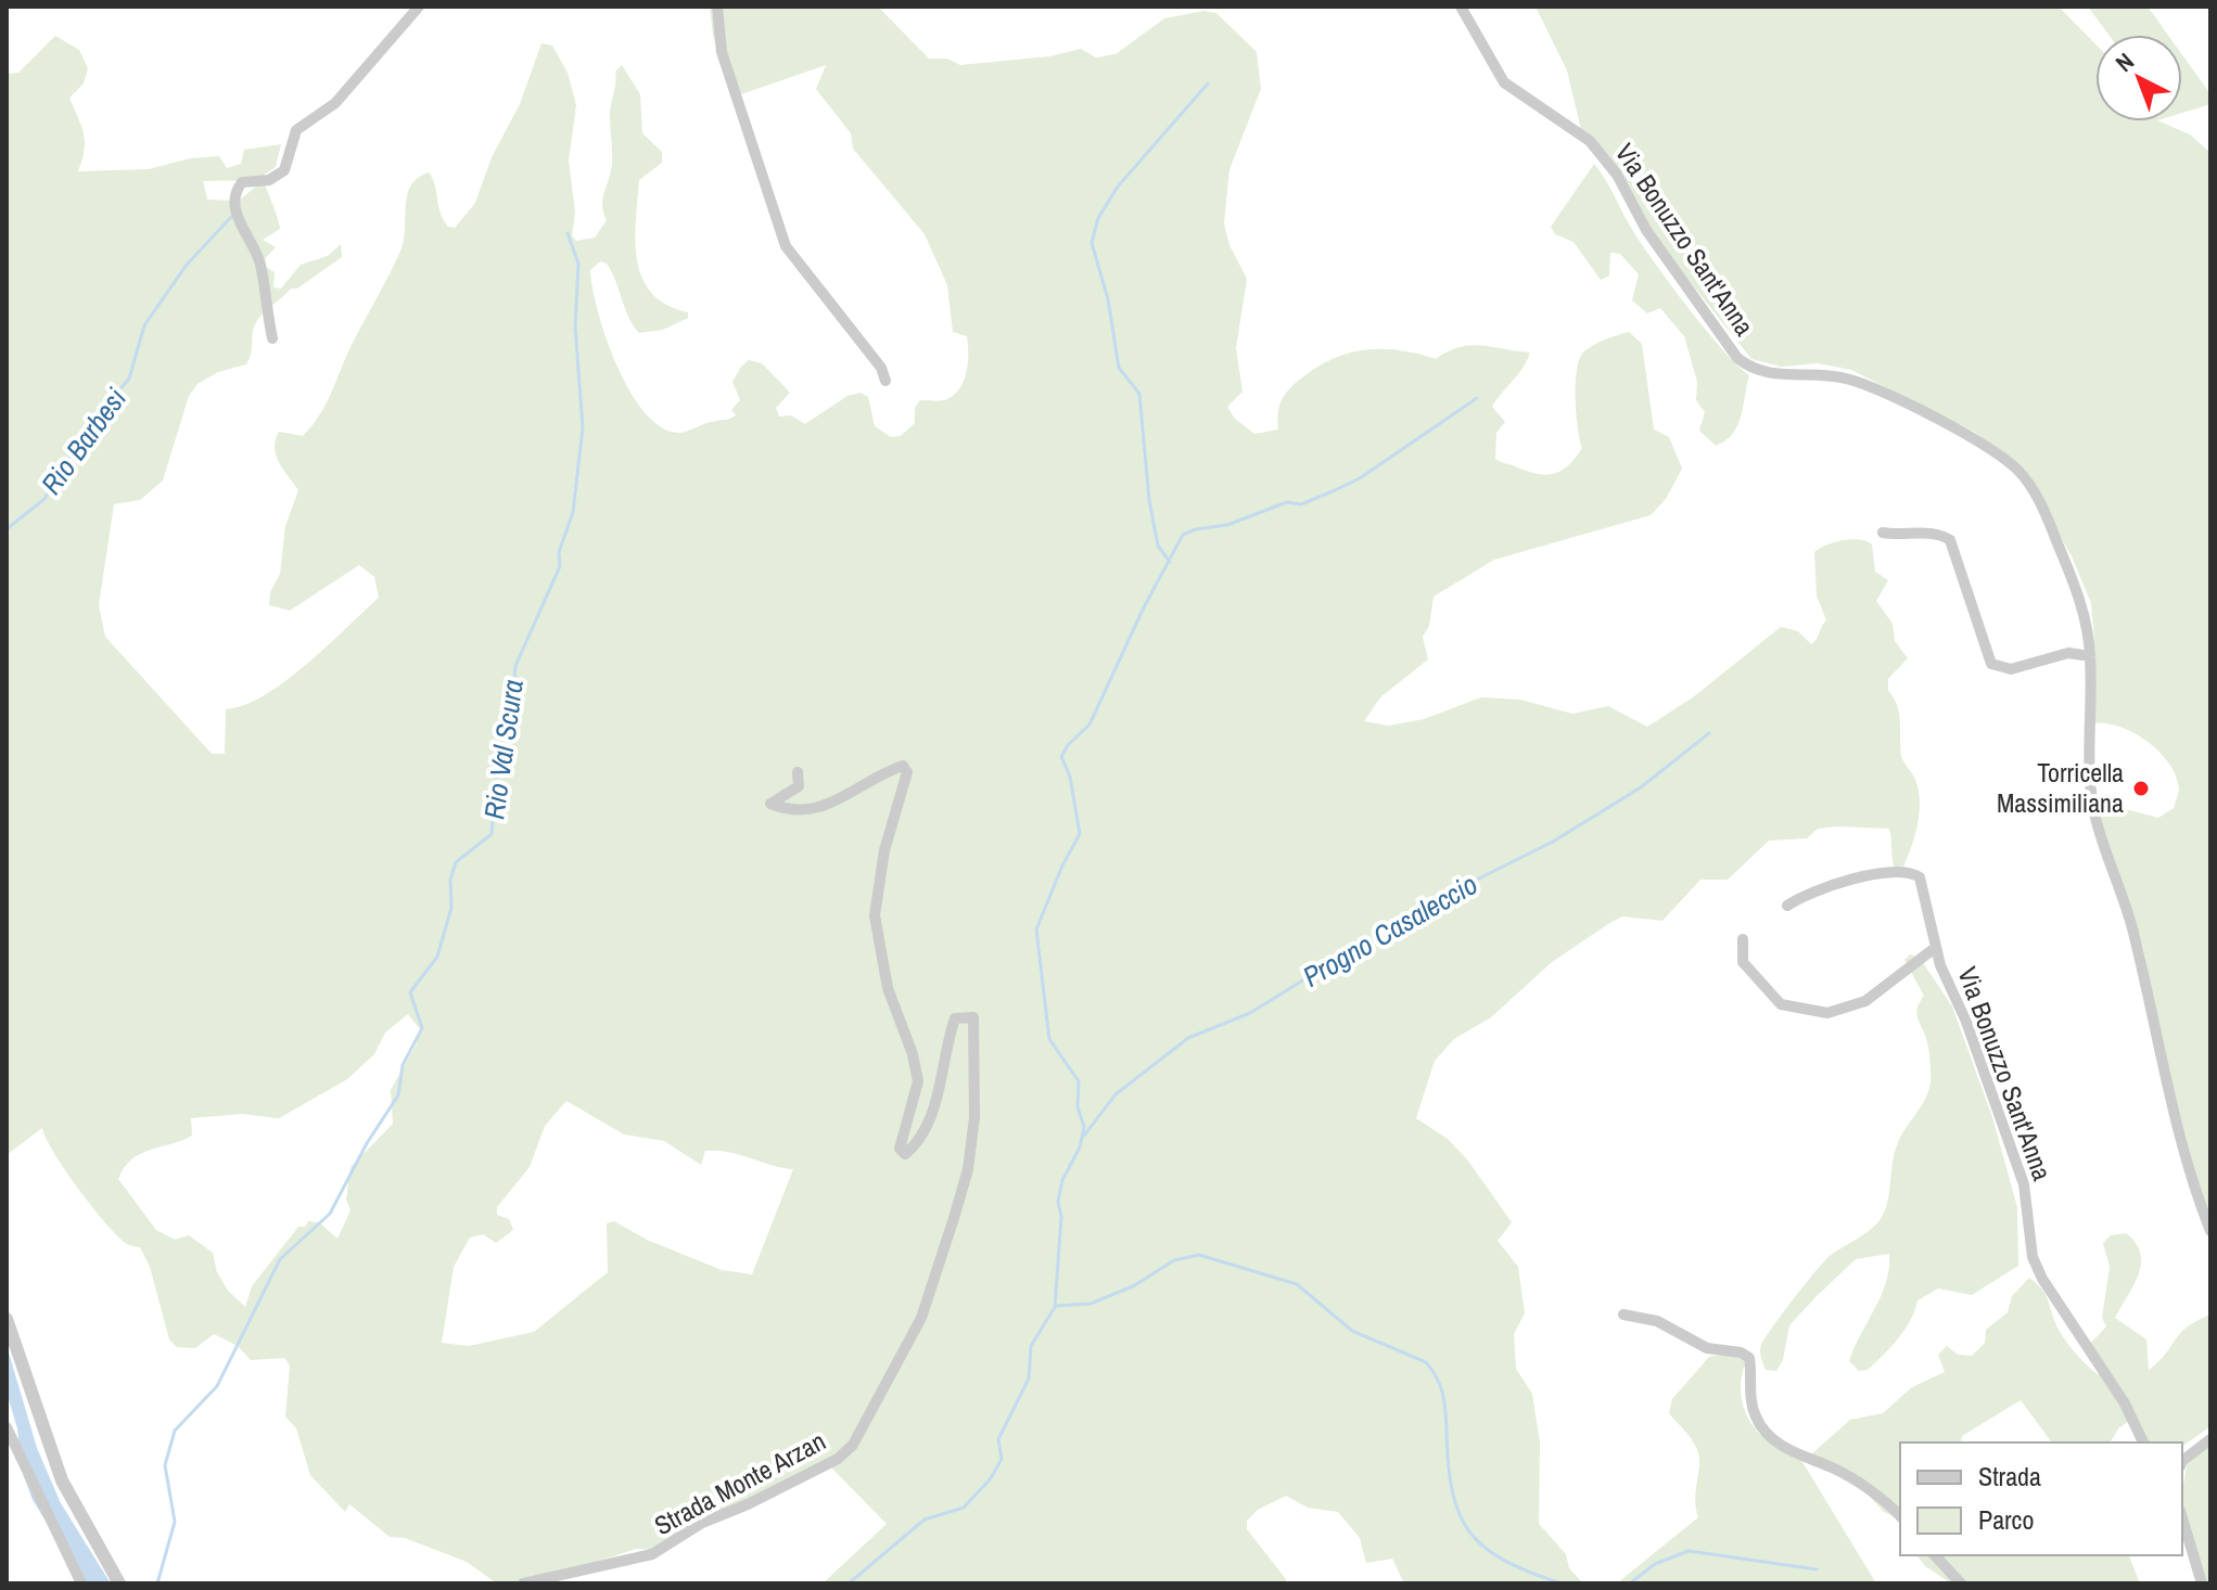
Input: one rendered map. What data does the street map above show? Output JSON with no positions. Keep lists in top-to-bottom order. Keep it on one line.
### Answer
{"streets":{"street":["Via Bonuzzo Sant'Anna","Strada Monte Arzan"]},"water":["Rio Barbesi","Rio Val Scura","Progno Casaleccio"],"places":["Torricella Massimiliana"],"legend":["Strada","Parco"],"north":"top left"}
